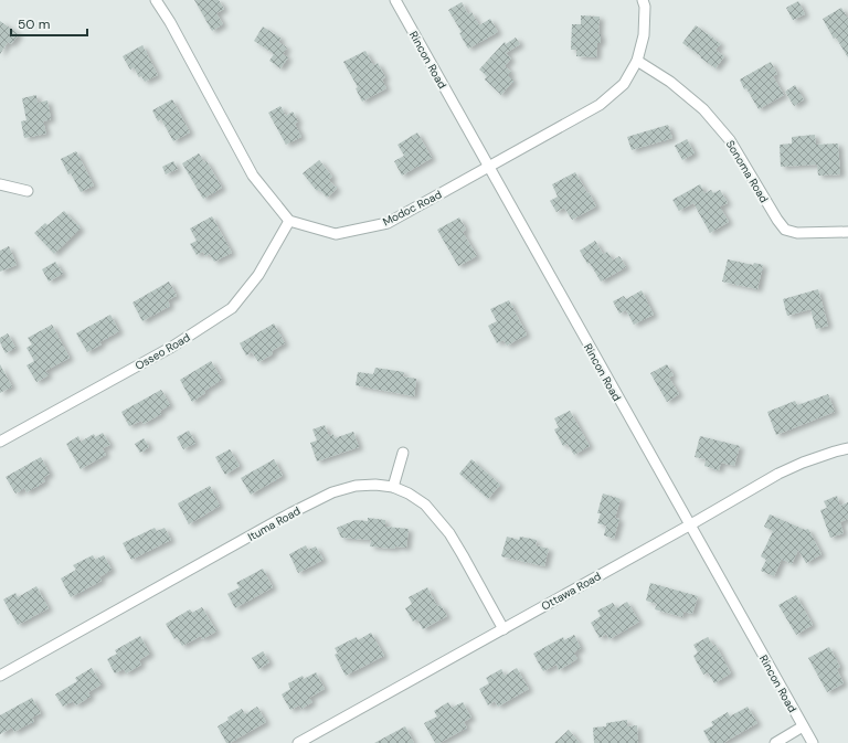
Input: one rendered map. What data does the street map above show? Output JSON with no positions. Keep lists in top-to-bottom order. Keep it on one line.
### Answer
{"streets":{"street":["Rincon Road","Sonoma Road","Modoc Road","Osseo Road","Ituma Road","Ottawa Road"]},"crossings":[["Rincon Road","Modoc Road"],["Rincon Road","Ottawa Road"],["Sonoma Road","Modoc Road"],["Modoc Road","Osseo Road"],["Ituma Road","Ottawa Road"]],"scale_bar":"50 m"}
